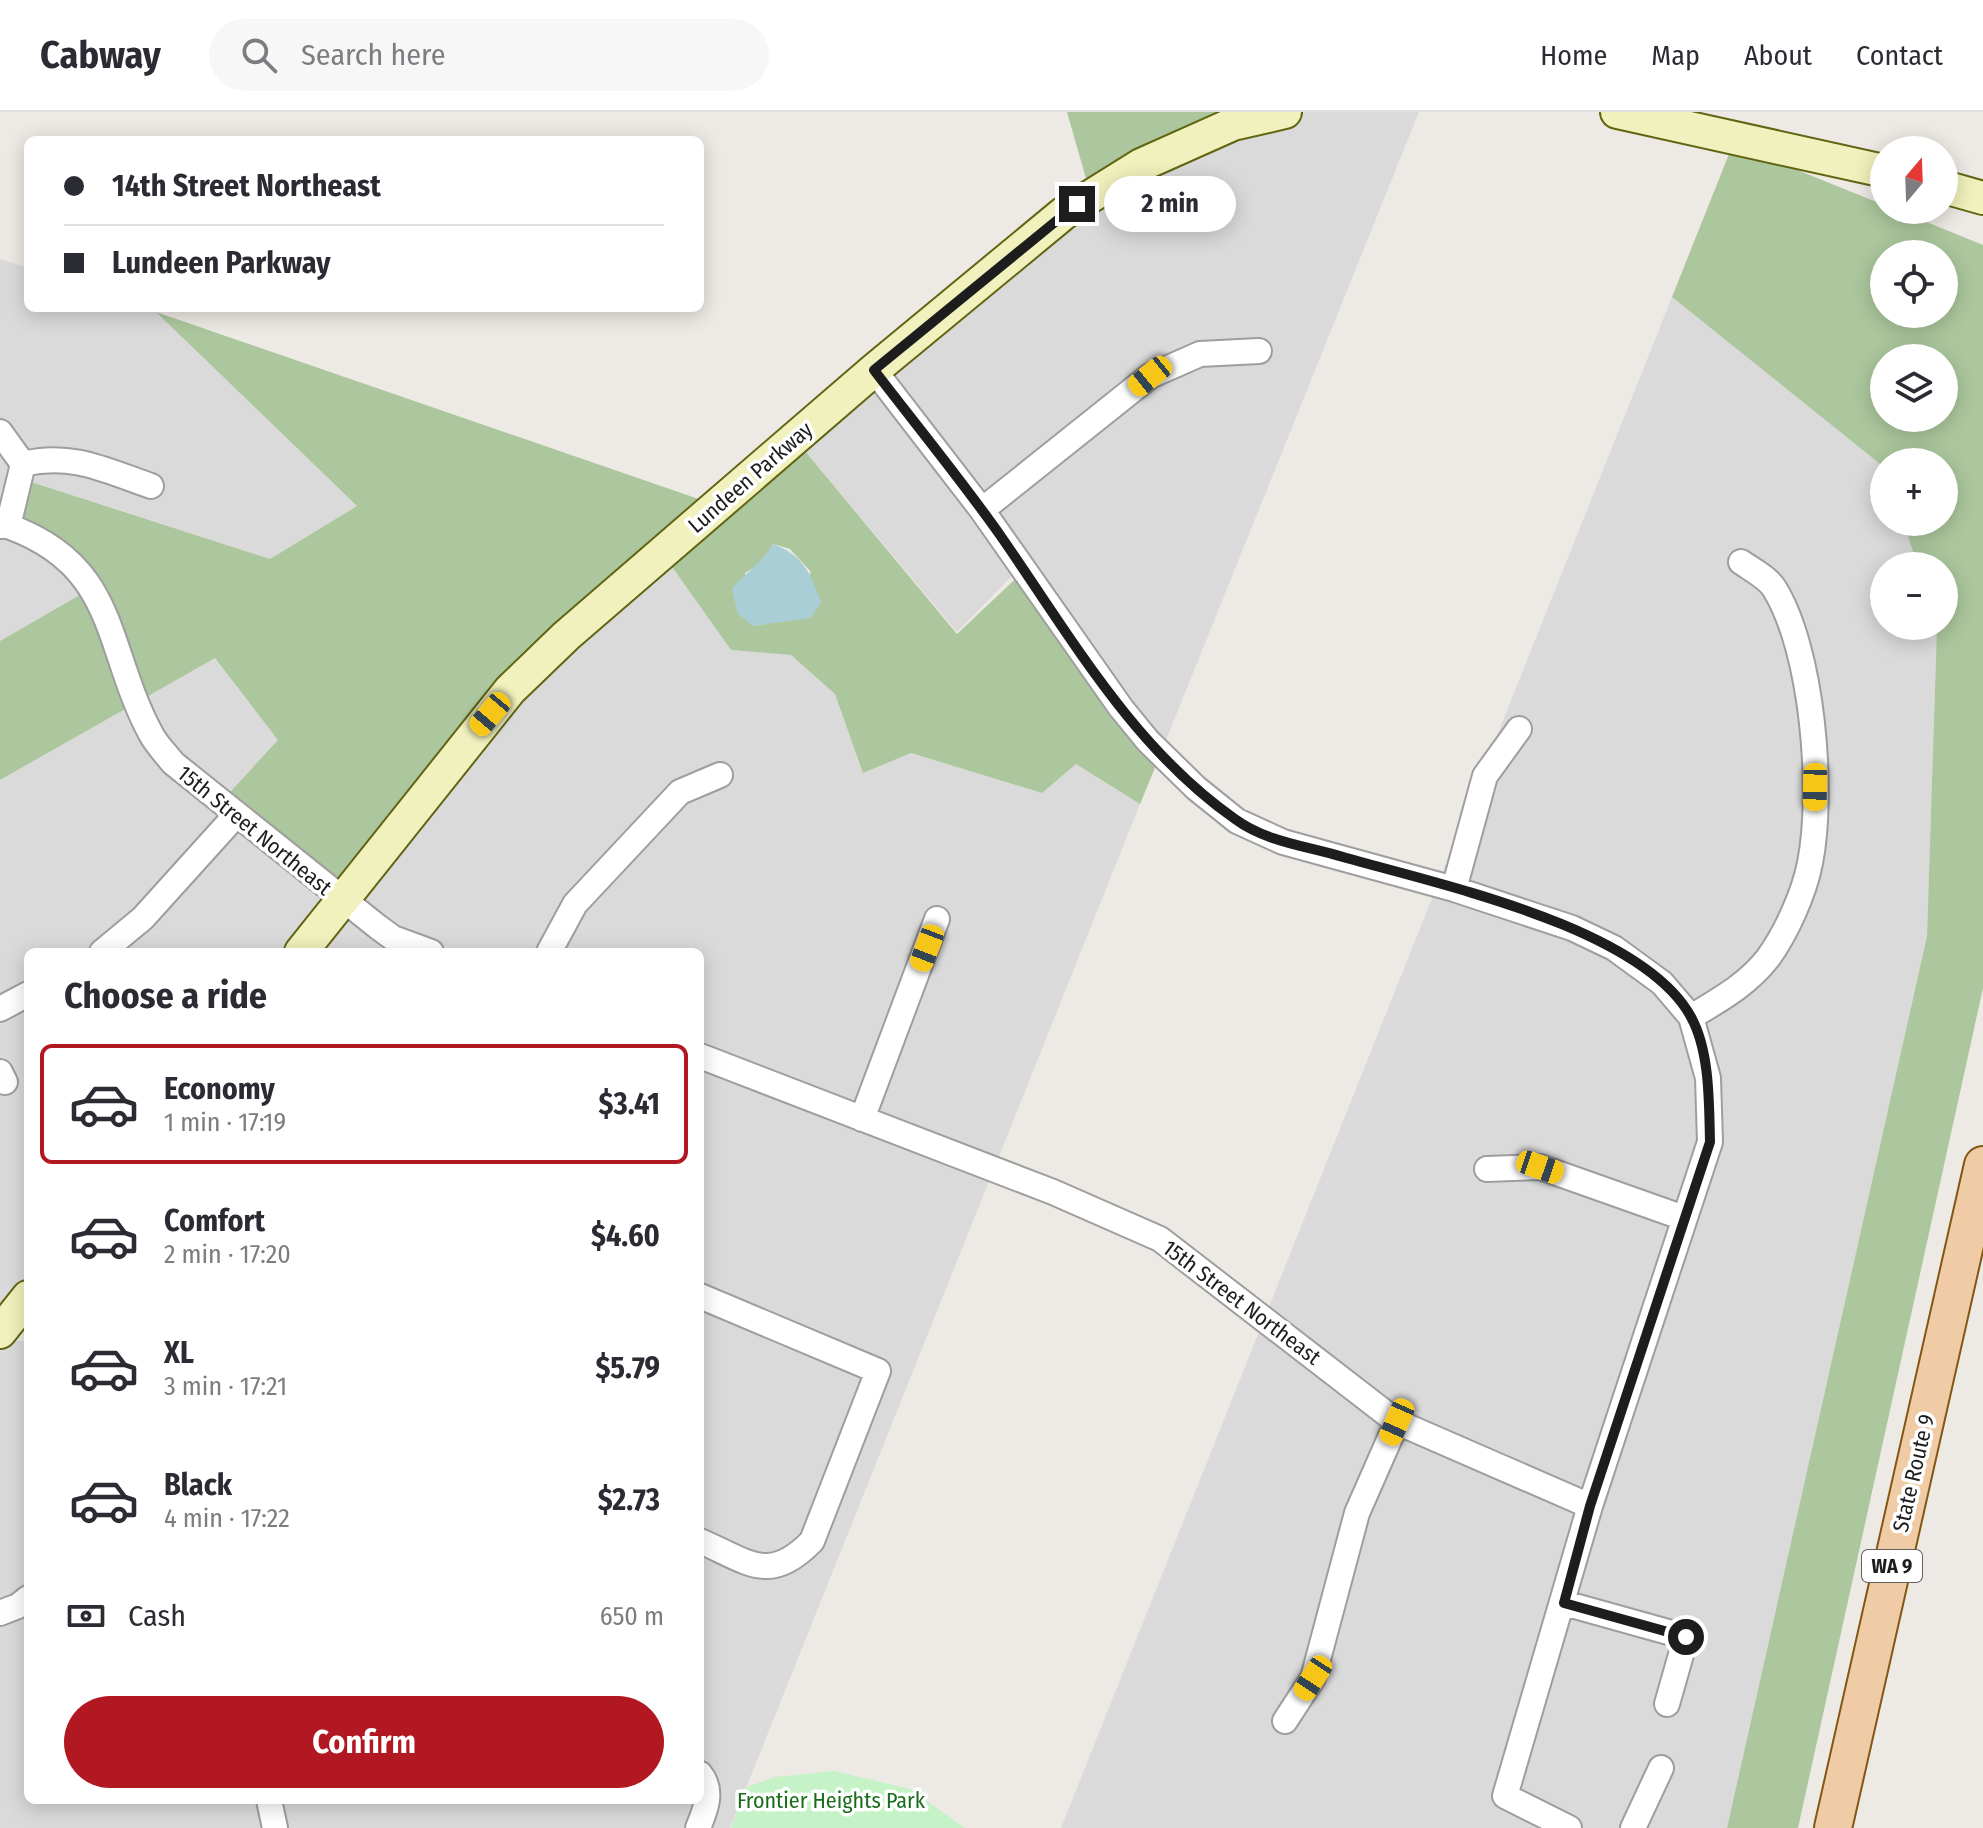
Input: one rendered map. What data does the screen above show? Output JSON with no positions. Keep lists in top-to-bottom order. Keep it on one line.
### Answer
{"streets":{"main road":["Lundeen Parkway","State Route 9","WA 9"],"street":["15th Street Northeast"]},"crossings":[["Lundeen Parkway","15th Street Northeast"]],"parks":["Frontier Heights Park"],"north":"top","page":{"header":"Cabway","search":"Search here","nav":["Home","Map","About","Contact"],"map_buttons":["+","−"],"banner":["14th Street Northeast","Lundeen Parkway"],"bubble":"2 min","heading":"Choose a ride","list":[{"name":"Economy","note":"1 min · 17:19","value":"$3.41"},{"name":"Comfort","note":"2 min · 17:20","value":"$4.60"},{"name":"XL","note":"3 min · 17:21","value":"$5.79"},{"name":"Black","note":"4 min · 17:22","value":"$2.73"}],"pay":["Cash","650 m"],"buttons":"Confirm"}}
